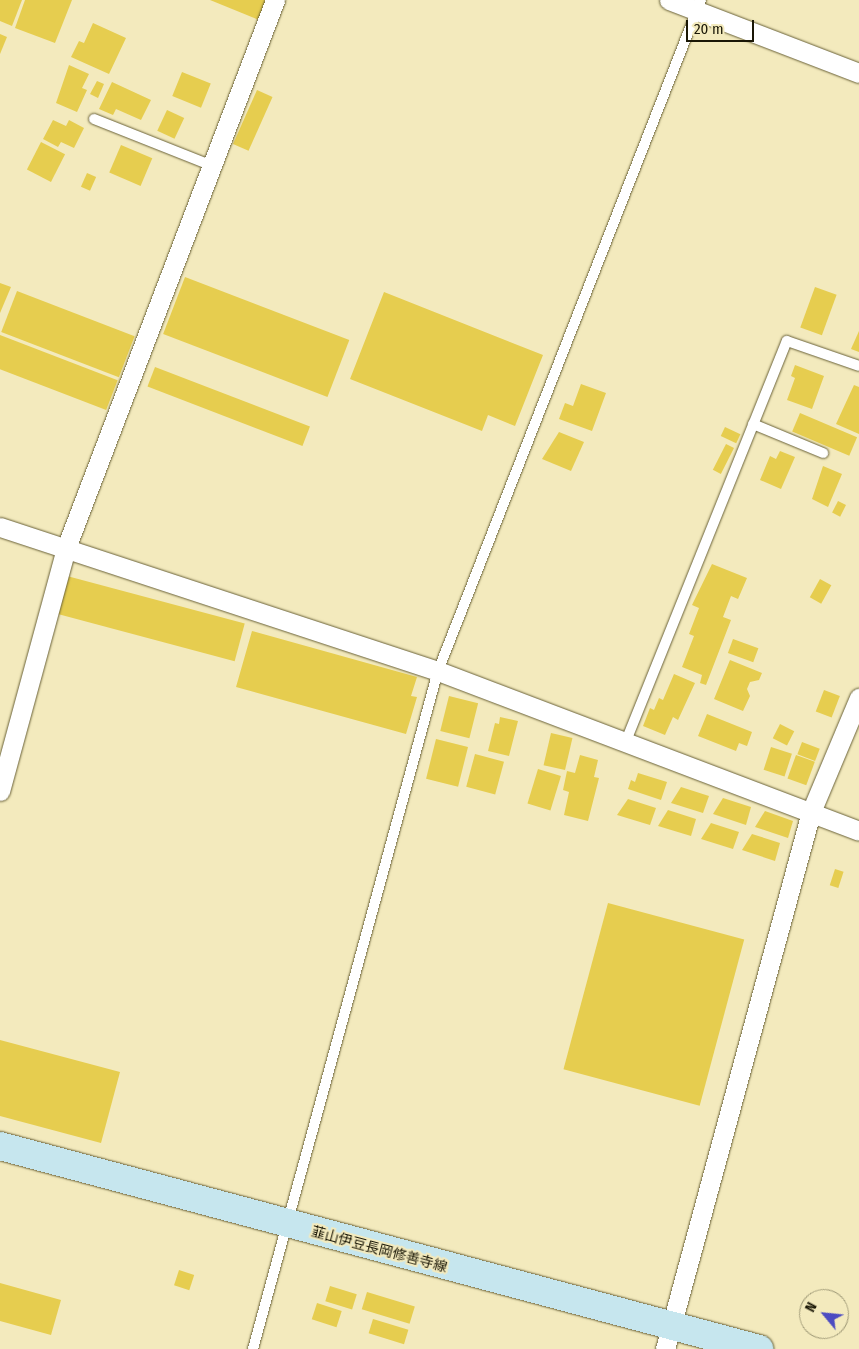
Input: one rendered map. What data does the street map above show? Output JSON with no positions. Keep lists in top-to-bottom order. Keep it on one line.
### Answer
{"streets":{"main road":["韮山伊豆長岡修善寺線"]},"scale_bar":"20 m","north":"top left"}
